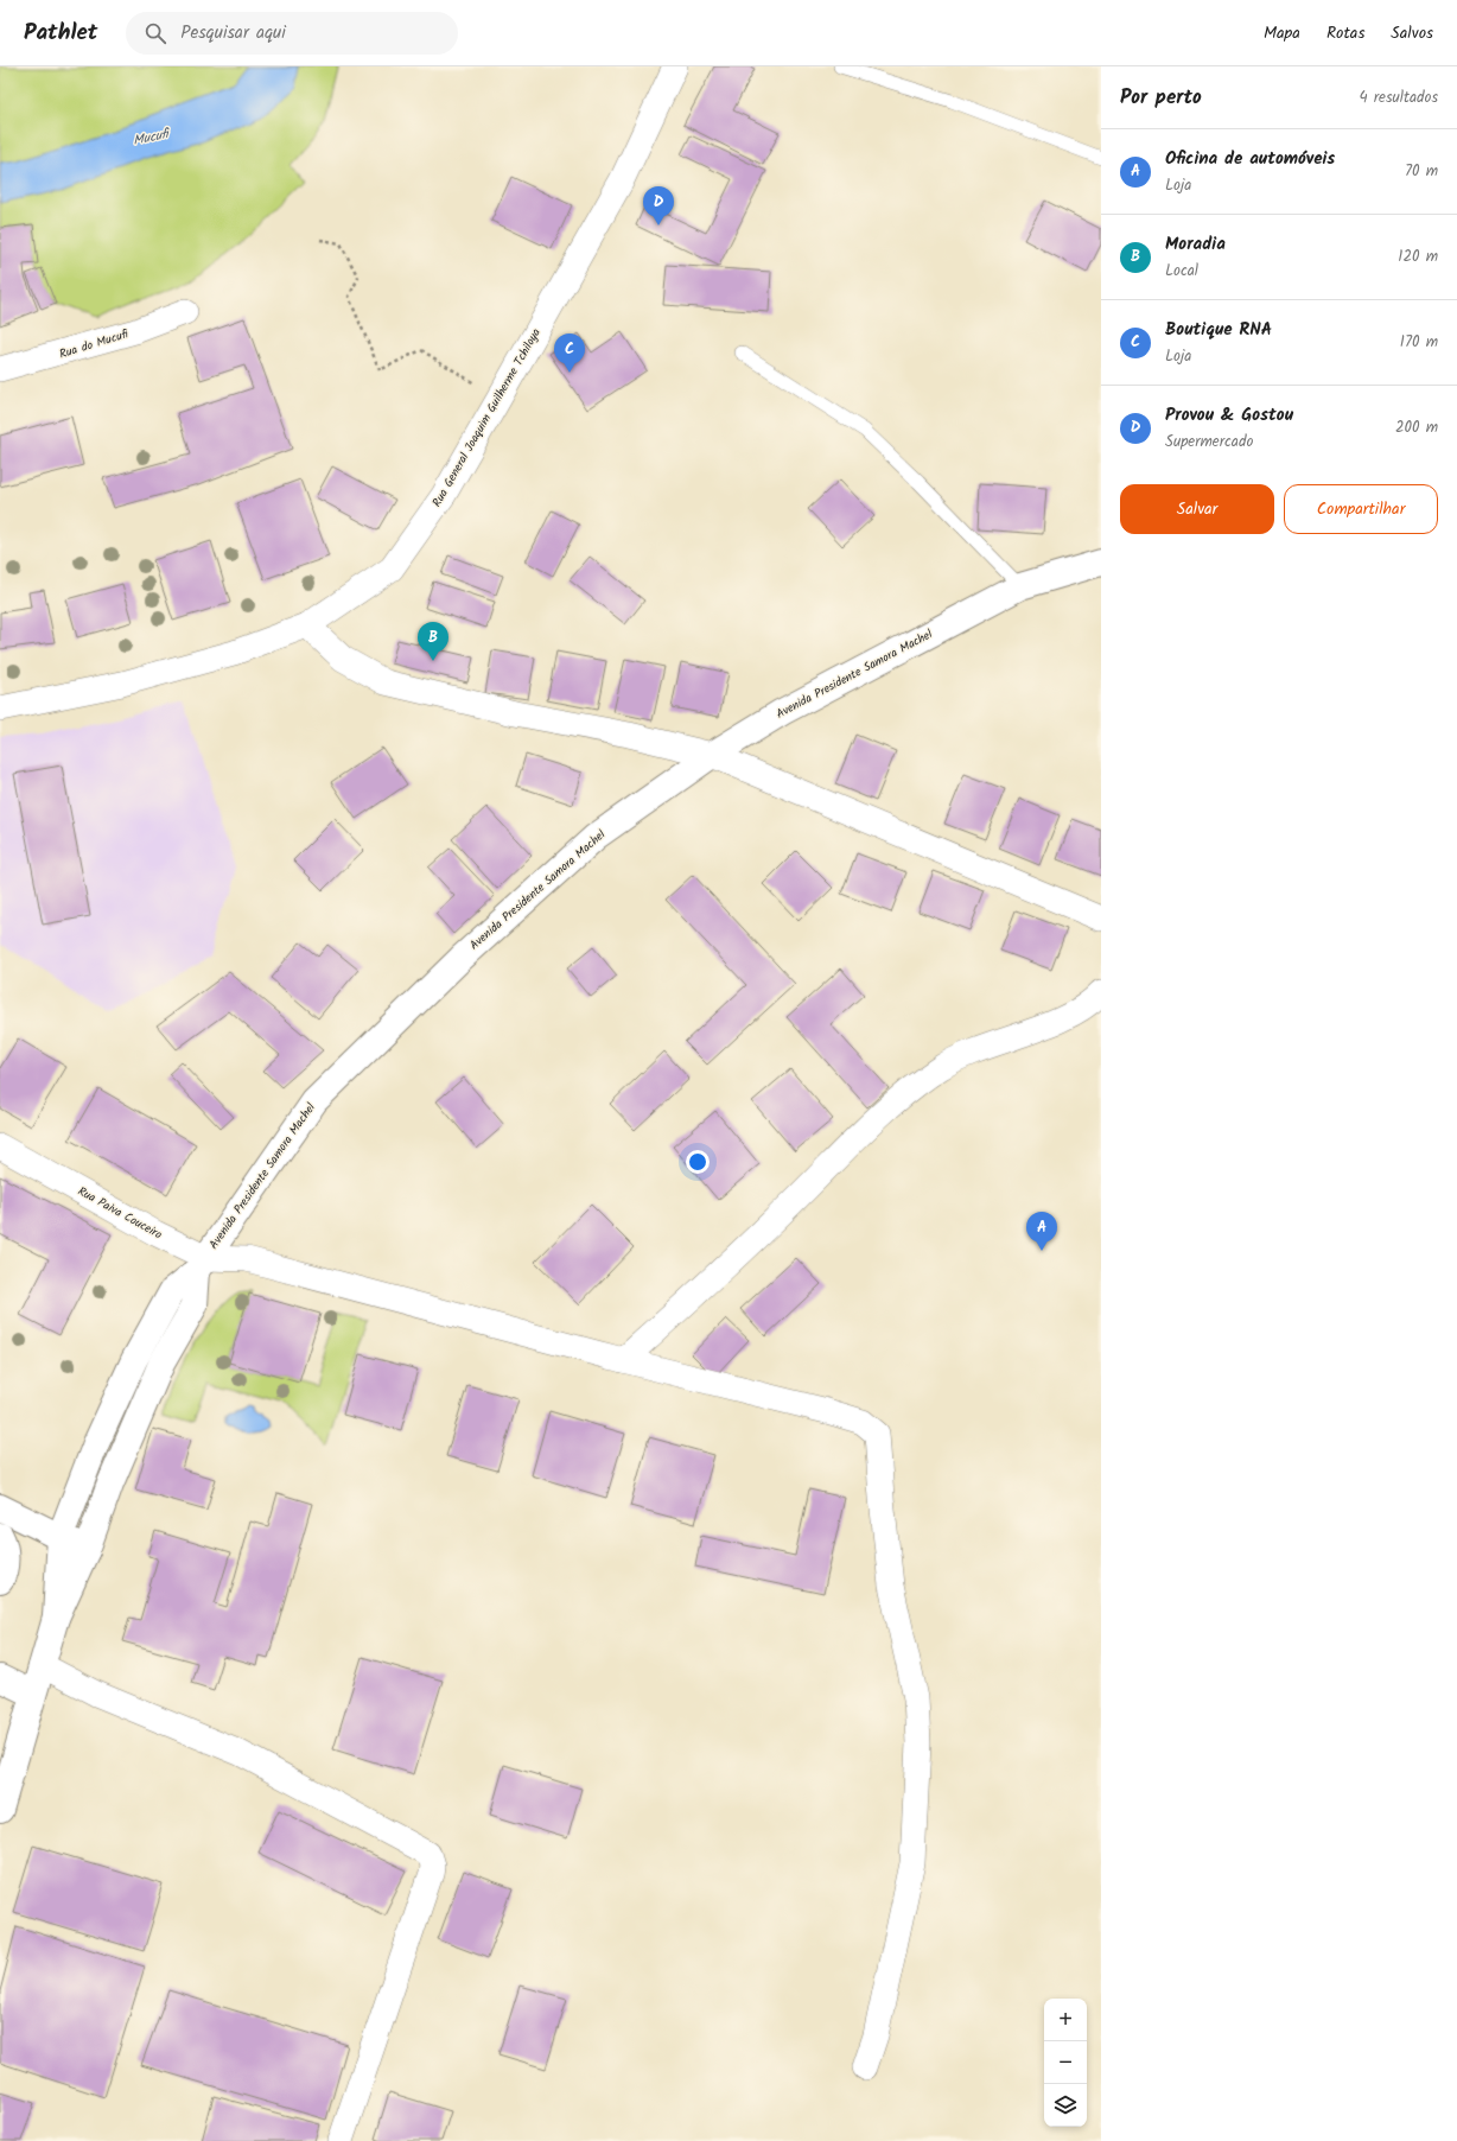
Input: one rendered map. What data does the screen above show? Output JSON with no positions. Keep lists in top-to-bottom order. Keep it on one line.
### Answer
{"streets":{"main road":["Avenida Presidente Samora Machel"],"street":["Rua do Mucufi","Rua General Joaquim Guilherme Tchiloya","Rua Paiva Couceiro"]},"crossings":[["Avenida Presidente Samora Machel","Rua Paiva Couceiro"]],"water":["Mucufi"],"page":{"header":"Pathlet","search":"Pesquisar aqui","nav":["Mapa","Rotas","Salvos"],"heading":["Por perto","4 resultados"],"list":[{"mark":"A","name":"Oficina de automóveis","note":"Loja","value":"70 m"},{"mark":"B","name":"Moradia","note":"Local","value":"120 m"},{"mark":"C","name":"Boutique RNA","note":"Loja","value":"170 m"},{"mark":"D","name":"Provou & Gostou","note":"Supermercado","value":"200 m"}],"pins":["D","C","B","A"],"buttons":["Salvar","Compartilhar"],"map_buttons":["+","−"]}}
